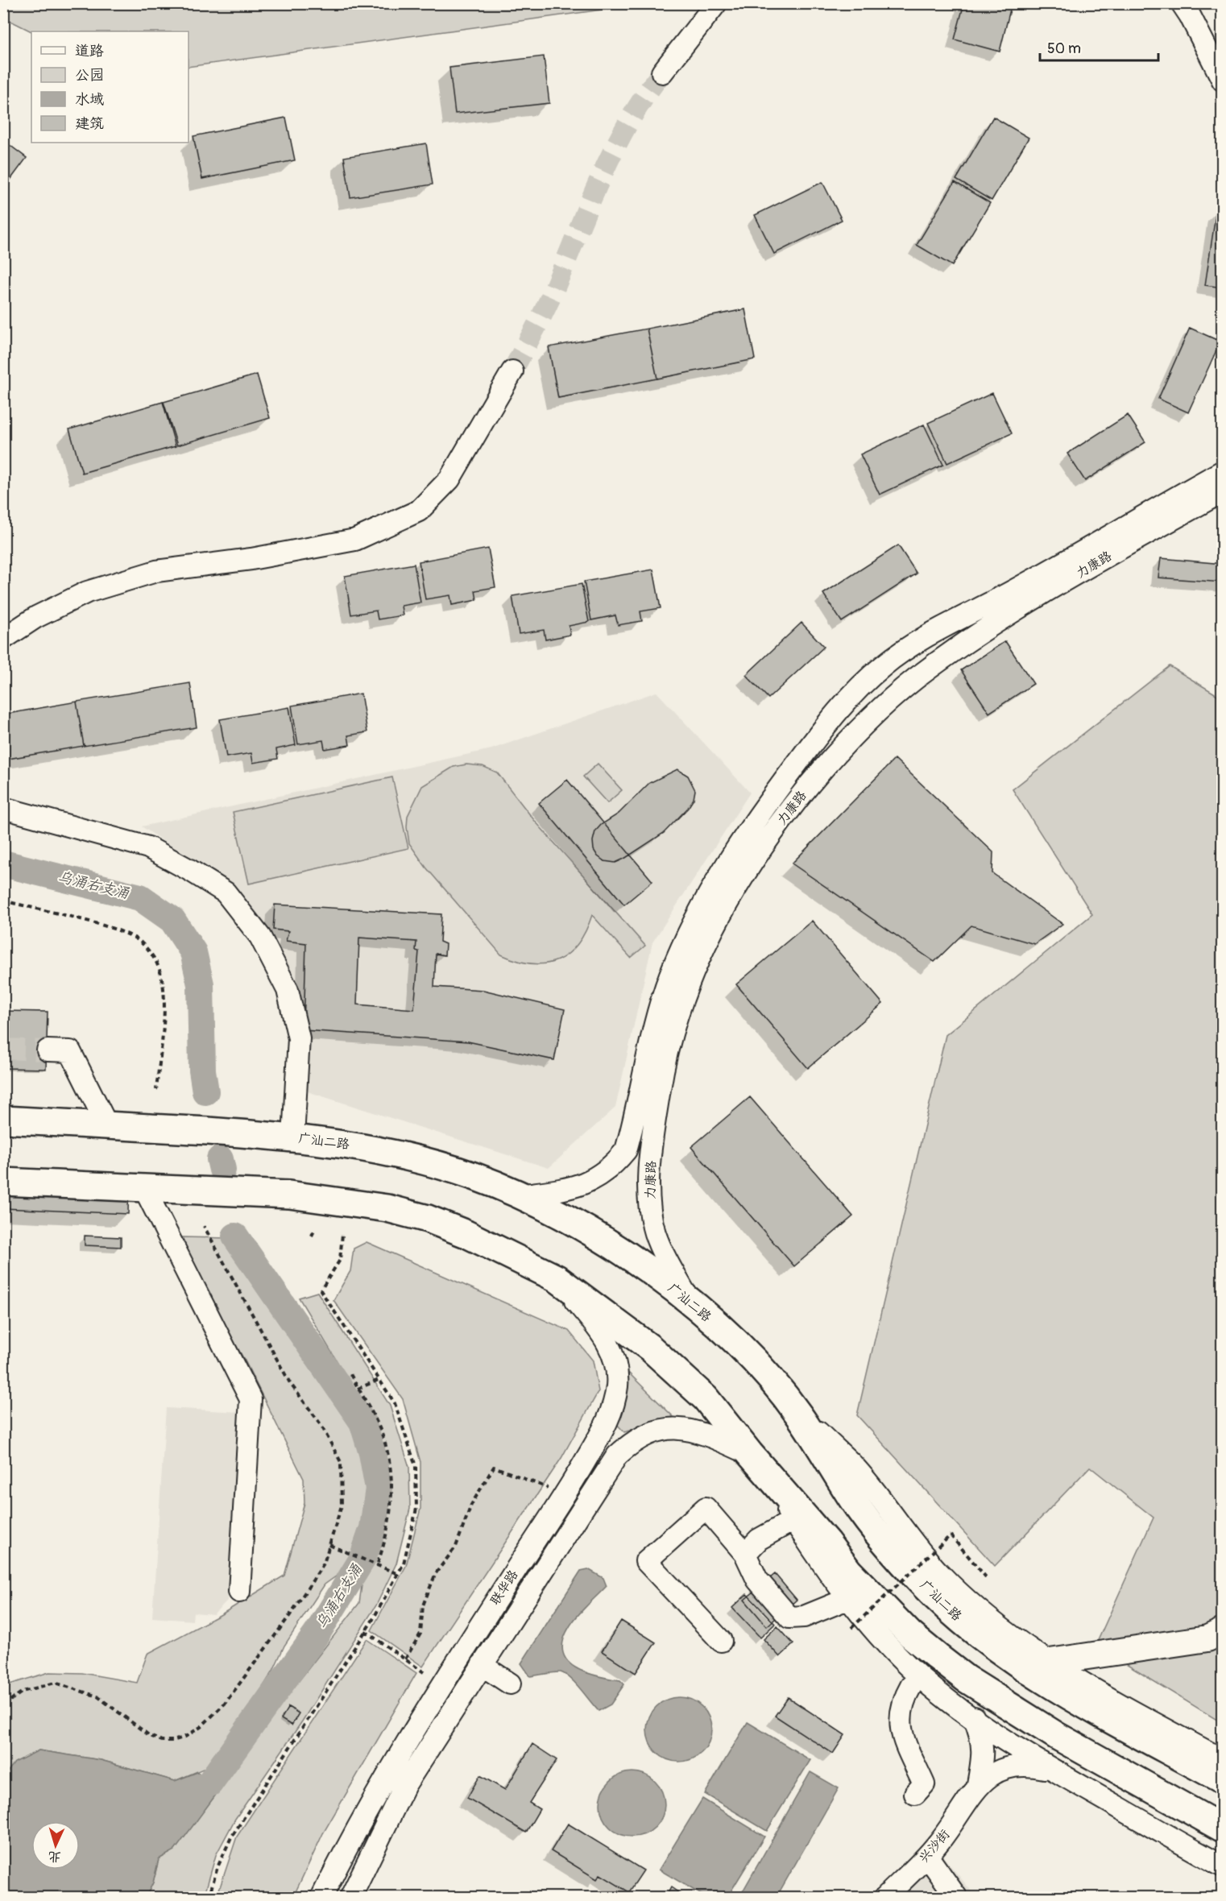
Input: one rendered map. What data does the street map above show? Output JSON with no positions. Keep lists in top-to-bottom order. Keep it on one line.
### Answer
{"streets":{"highway":["广汕二路"],"street":["力康路","联华路","兴沙街"]},"crossings":[["力康路","广汕二路"]],"water":["乌涌右支涌"],"legend":["道路","公园","水域","建筑"],"scale_bar":"50 m","north":"bottom"}
